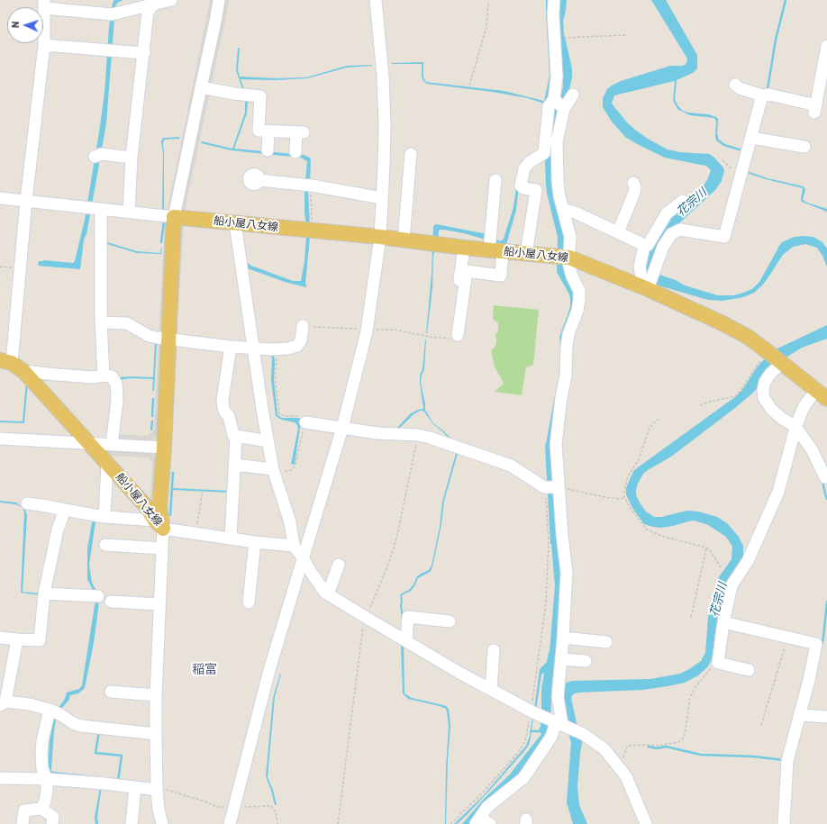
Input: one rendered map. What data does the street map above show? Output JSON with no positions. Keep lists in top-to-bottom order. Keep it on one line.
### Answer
{"streets":{"main road":["船小屋八女線"]},"districts":["稲富"],"water":["花宗川"],"north":"left"}
